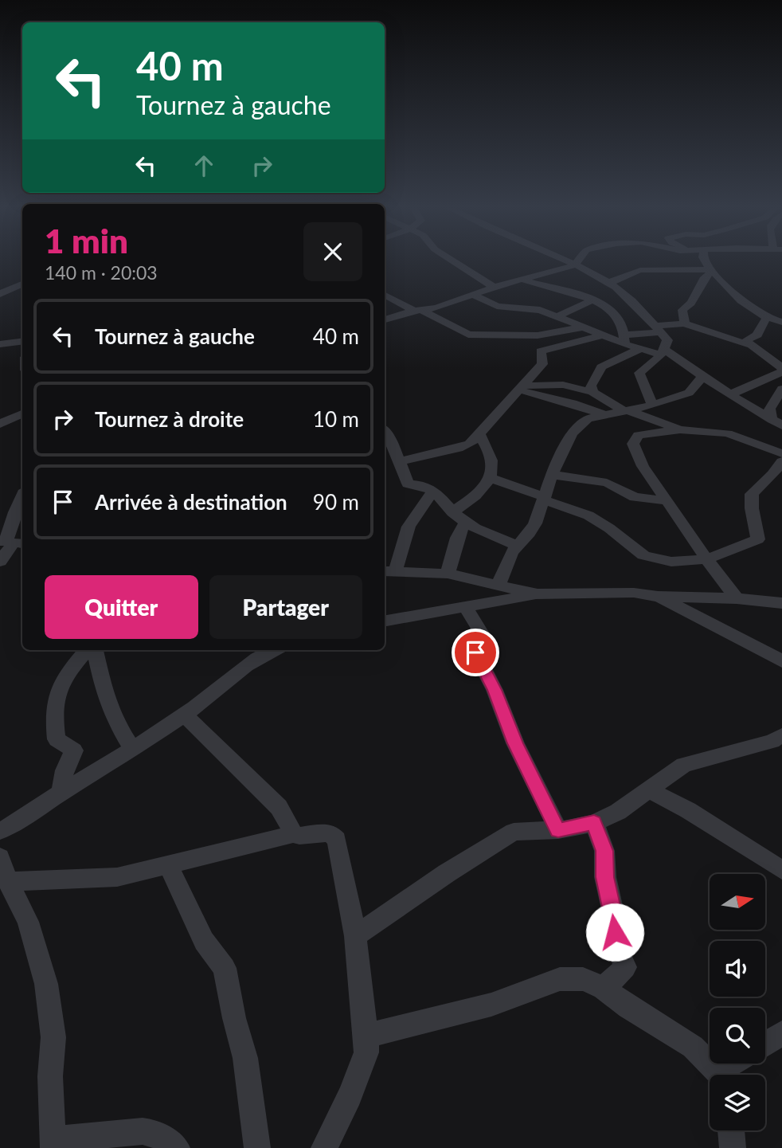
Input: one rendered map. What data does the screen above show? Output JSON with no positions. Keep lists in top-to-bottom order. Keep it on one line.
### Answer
{"north":"right","page":{"turn":["40 m","Tournez à gauche"],"heading":["1 min","140 m · 20:03"],"list":[{"name":"Tournez à gauche","value":"40 m"},{"name":"Tournez à droite","value":"10 m"},{"name":"Arrivée à destination","value":"90 m"}],"buttons":["Quitter","Partager"]}}
